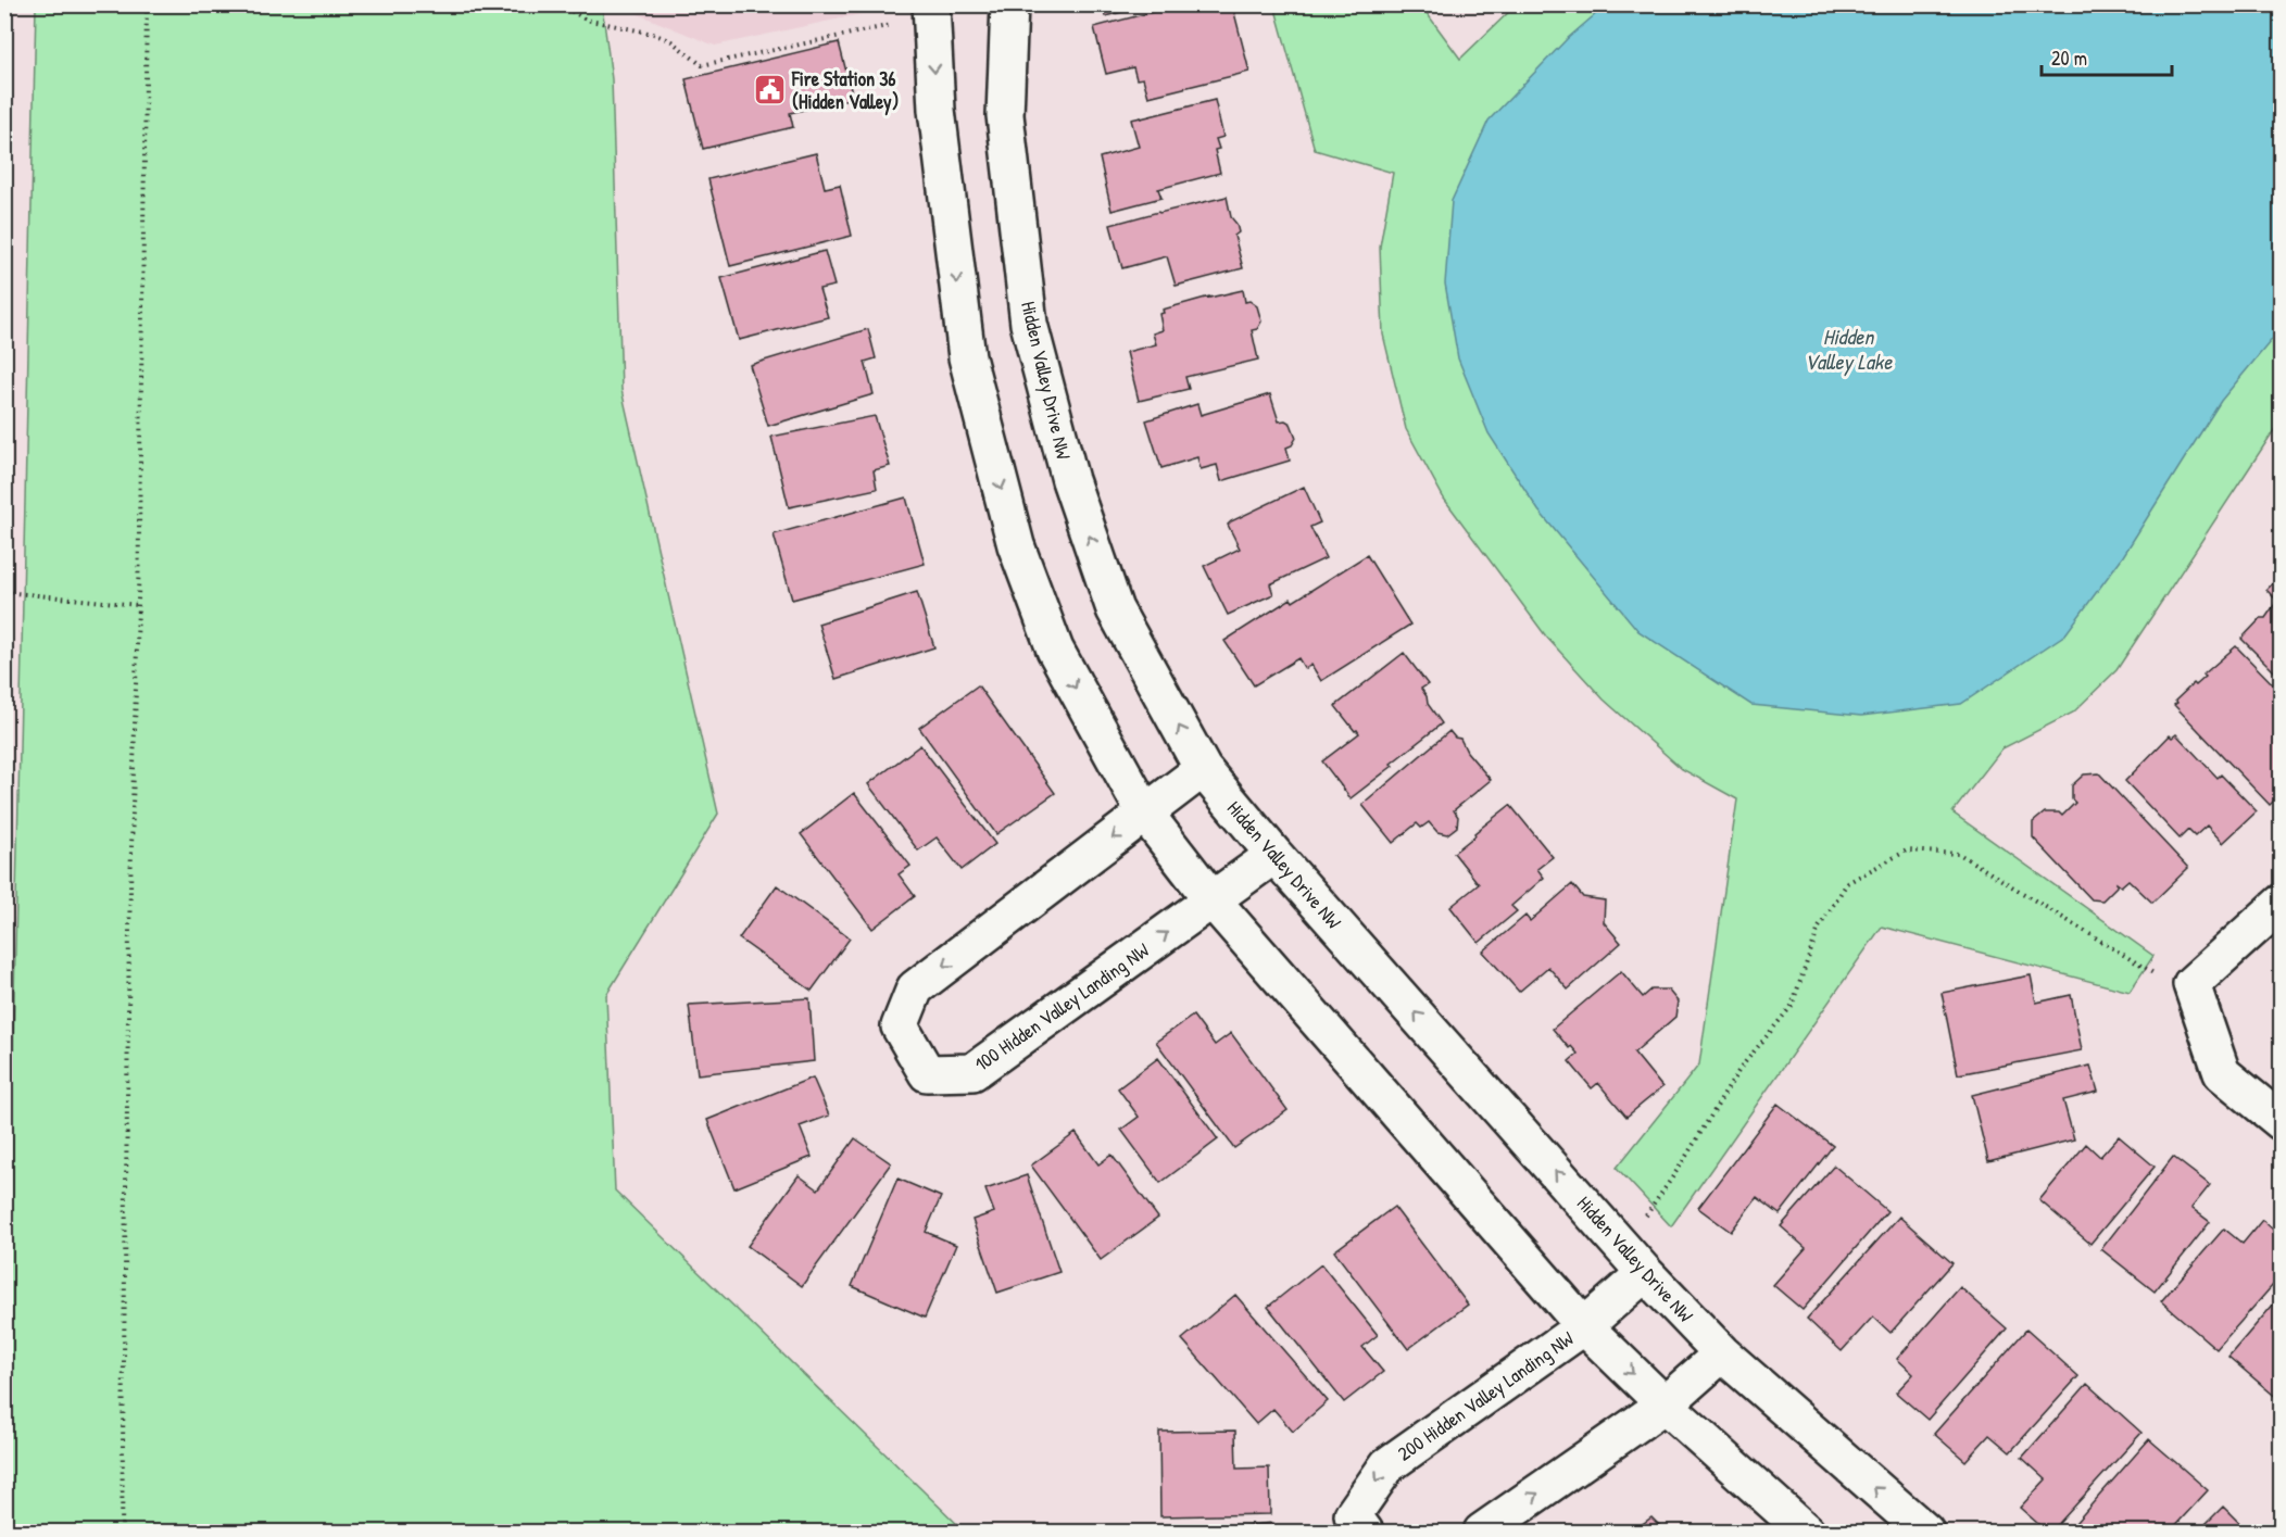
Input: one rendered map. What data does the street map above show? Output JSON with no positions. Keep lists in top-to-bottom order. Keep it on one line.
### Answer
{"streets":{"street":["Hidden Valley Drive NW","100 Hidden Valley Landing NW","200 Hidden Valley Landing NW"]},"crossings":[["Hidden Valley Drive NW","100 Hidden Valley Landing NW"],["Hidden Valley Drive NW","200 Hidden Valley Landing NW"]],"one_way":["200 Hidden Valley Landing NW"],"water":["Hidden Valley Lake"],"places":{"public building":["Fire Station 36 (Hidden Valley)"]},"scale_bar":"20 m"}
